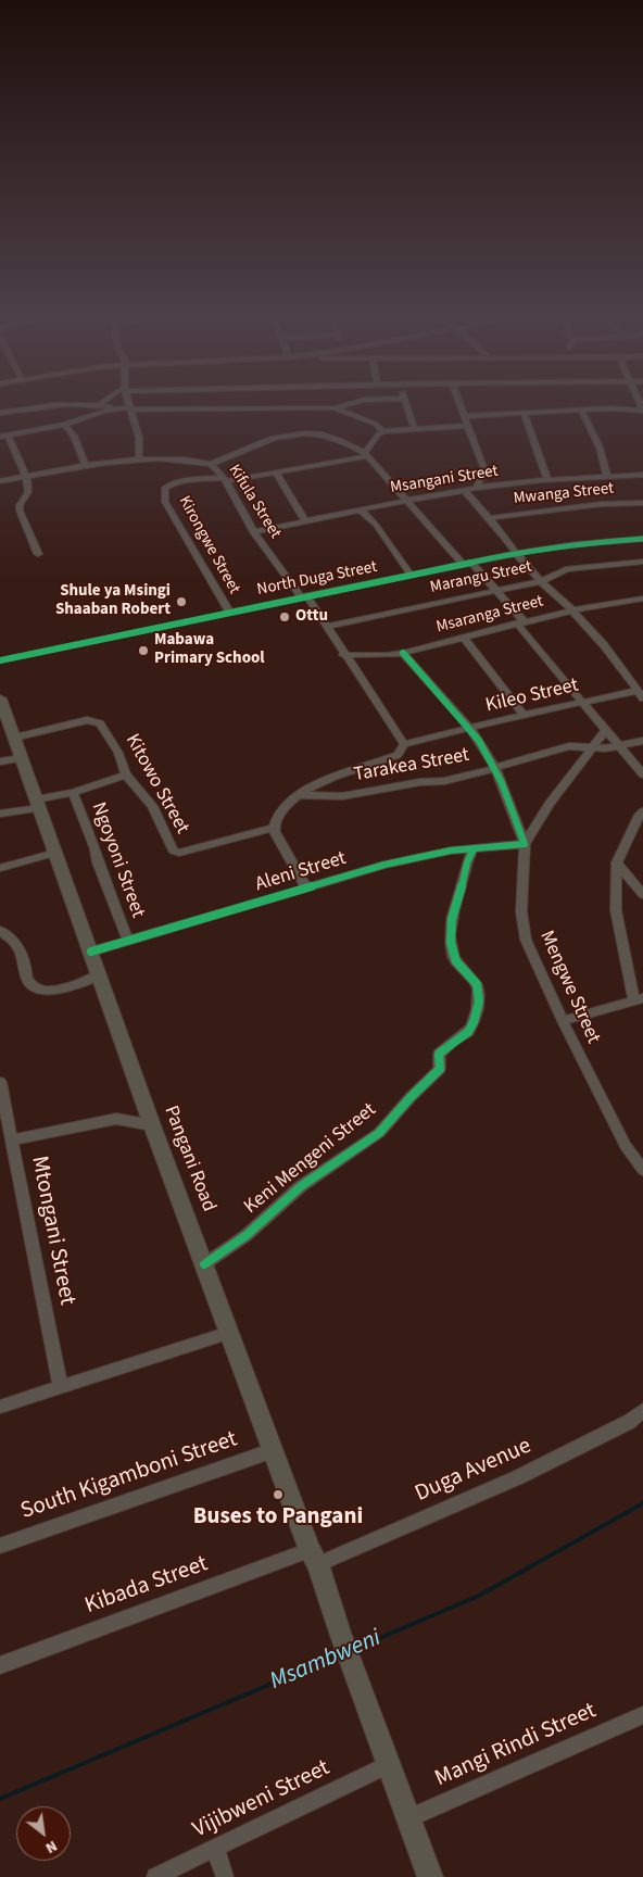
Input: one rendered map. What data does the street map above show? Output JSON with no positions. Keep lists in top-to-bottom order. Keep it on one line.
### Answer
{"streets":{"main road":["Pangani Road"],"street":["Msangani Street","Mwanga Street","Kifula Street","Kirongwe Street","Marangu Street","North Duga Street","Msaranga Street","Kileo Street","Tarakea Street","Kitowo Street","Ngoyoni Street","Aleni Street","Mengwe Street","Keni Mengeni Street","Mtongani Street","Duga Avenue","South Kigamboni Street","Kibada Street","Mangi Rindi Street","Vijibweni Street"]},"crossings":[["Msangani Street","Kifula Street"],["Kifula Street","Kirongwe Street"],["Kifula Street","Marangu Street"],["Kifula Street","North Duga Street"],["Kifula Street","Msaranga Street"],["Kifula Street","Kileo Street"],["Kirongwe Street","North Duga Street"],["Tarakea Street","Mengwe Street"],["Kitowo Street","Ngoyoni Street"],["Kitowo Street","Pangani Road"],["Ngoyoni Street","Aleni Street"],["Ngoyoni Street","Pangani Road"],["Aleni Street","Mengwe Street"],["Aleni Street","Pangani Road"],["Aleni Street","Keni Mengeni Street"],["Pangani Road","Keni Mengeni Street"],["Pangani Road","Duga Avenue"],["Pangani Road","South Kigamboni Street"],["Pangani Road","Kibada Street"],["Pangani Road","Mangi Rindi Street"],["Pangani Road","Vijibweni Street"],["Duga Avenue","Kibada Street"]],"water":["Msambweni"],"places":["Shule ya Msingi Shaaban Robert","Ottu","Mabawa Primary School","Buses to Pangani"],"north":"bottom right"}
